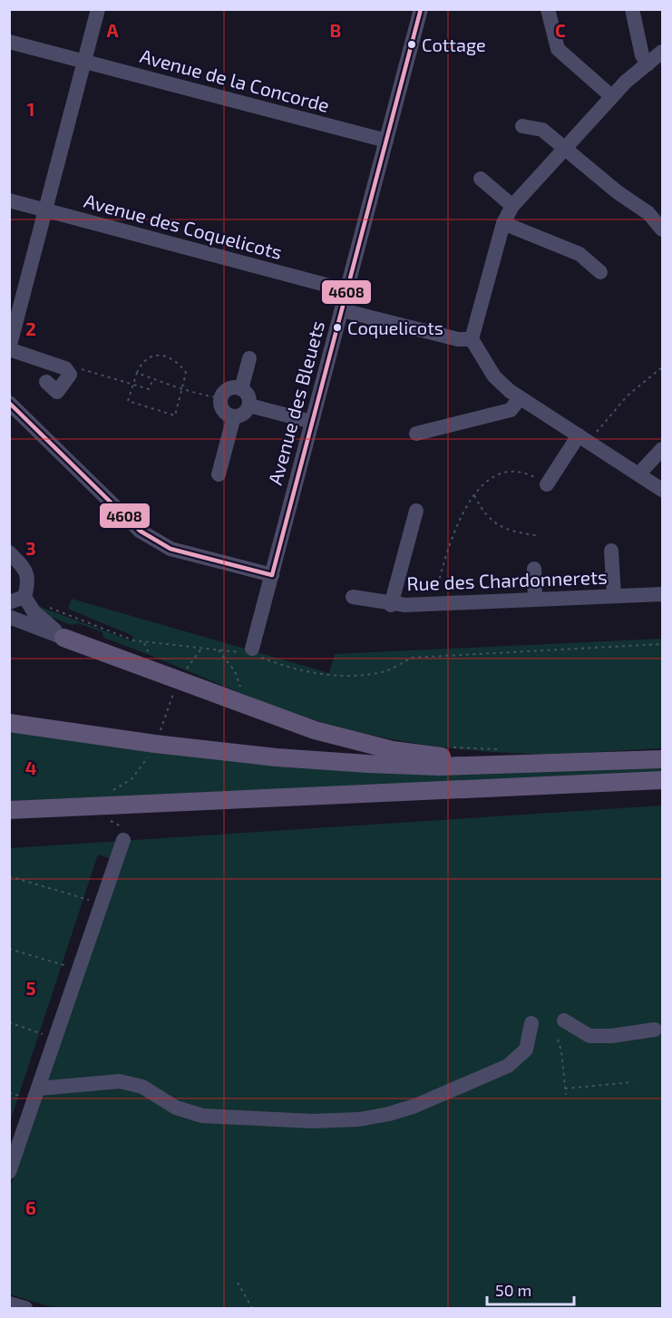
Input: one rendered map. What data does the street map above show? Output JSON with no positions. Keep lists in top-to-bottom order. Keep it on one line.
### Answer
{"streets":{"street":["Avenue de la Concorde","Avenue des Coquelicots","Avenue des Bleuets","Rue des Chardonnerets"]},"crossings":[["Avenue de la Concorde","Avenue des Bleuets"],["Avenue des Coquelicots","Avenue des Bleuets"]],"places":["Cottage","Coquelicots"],"lines":["transit line 4608"],"scale_bar":"50 m","grid":{"columns":["A","B","C"],"rows":["1","2","3","4","5","6"]}}
